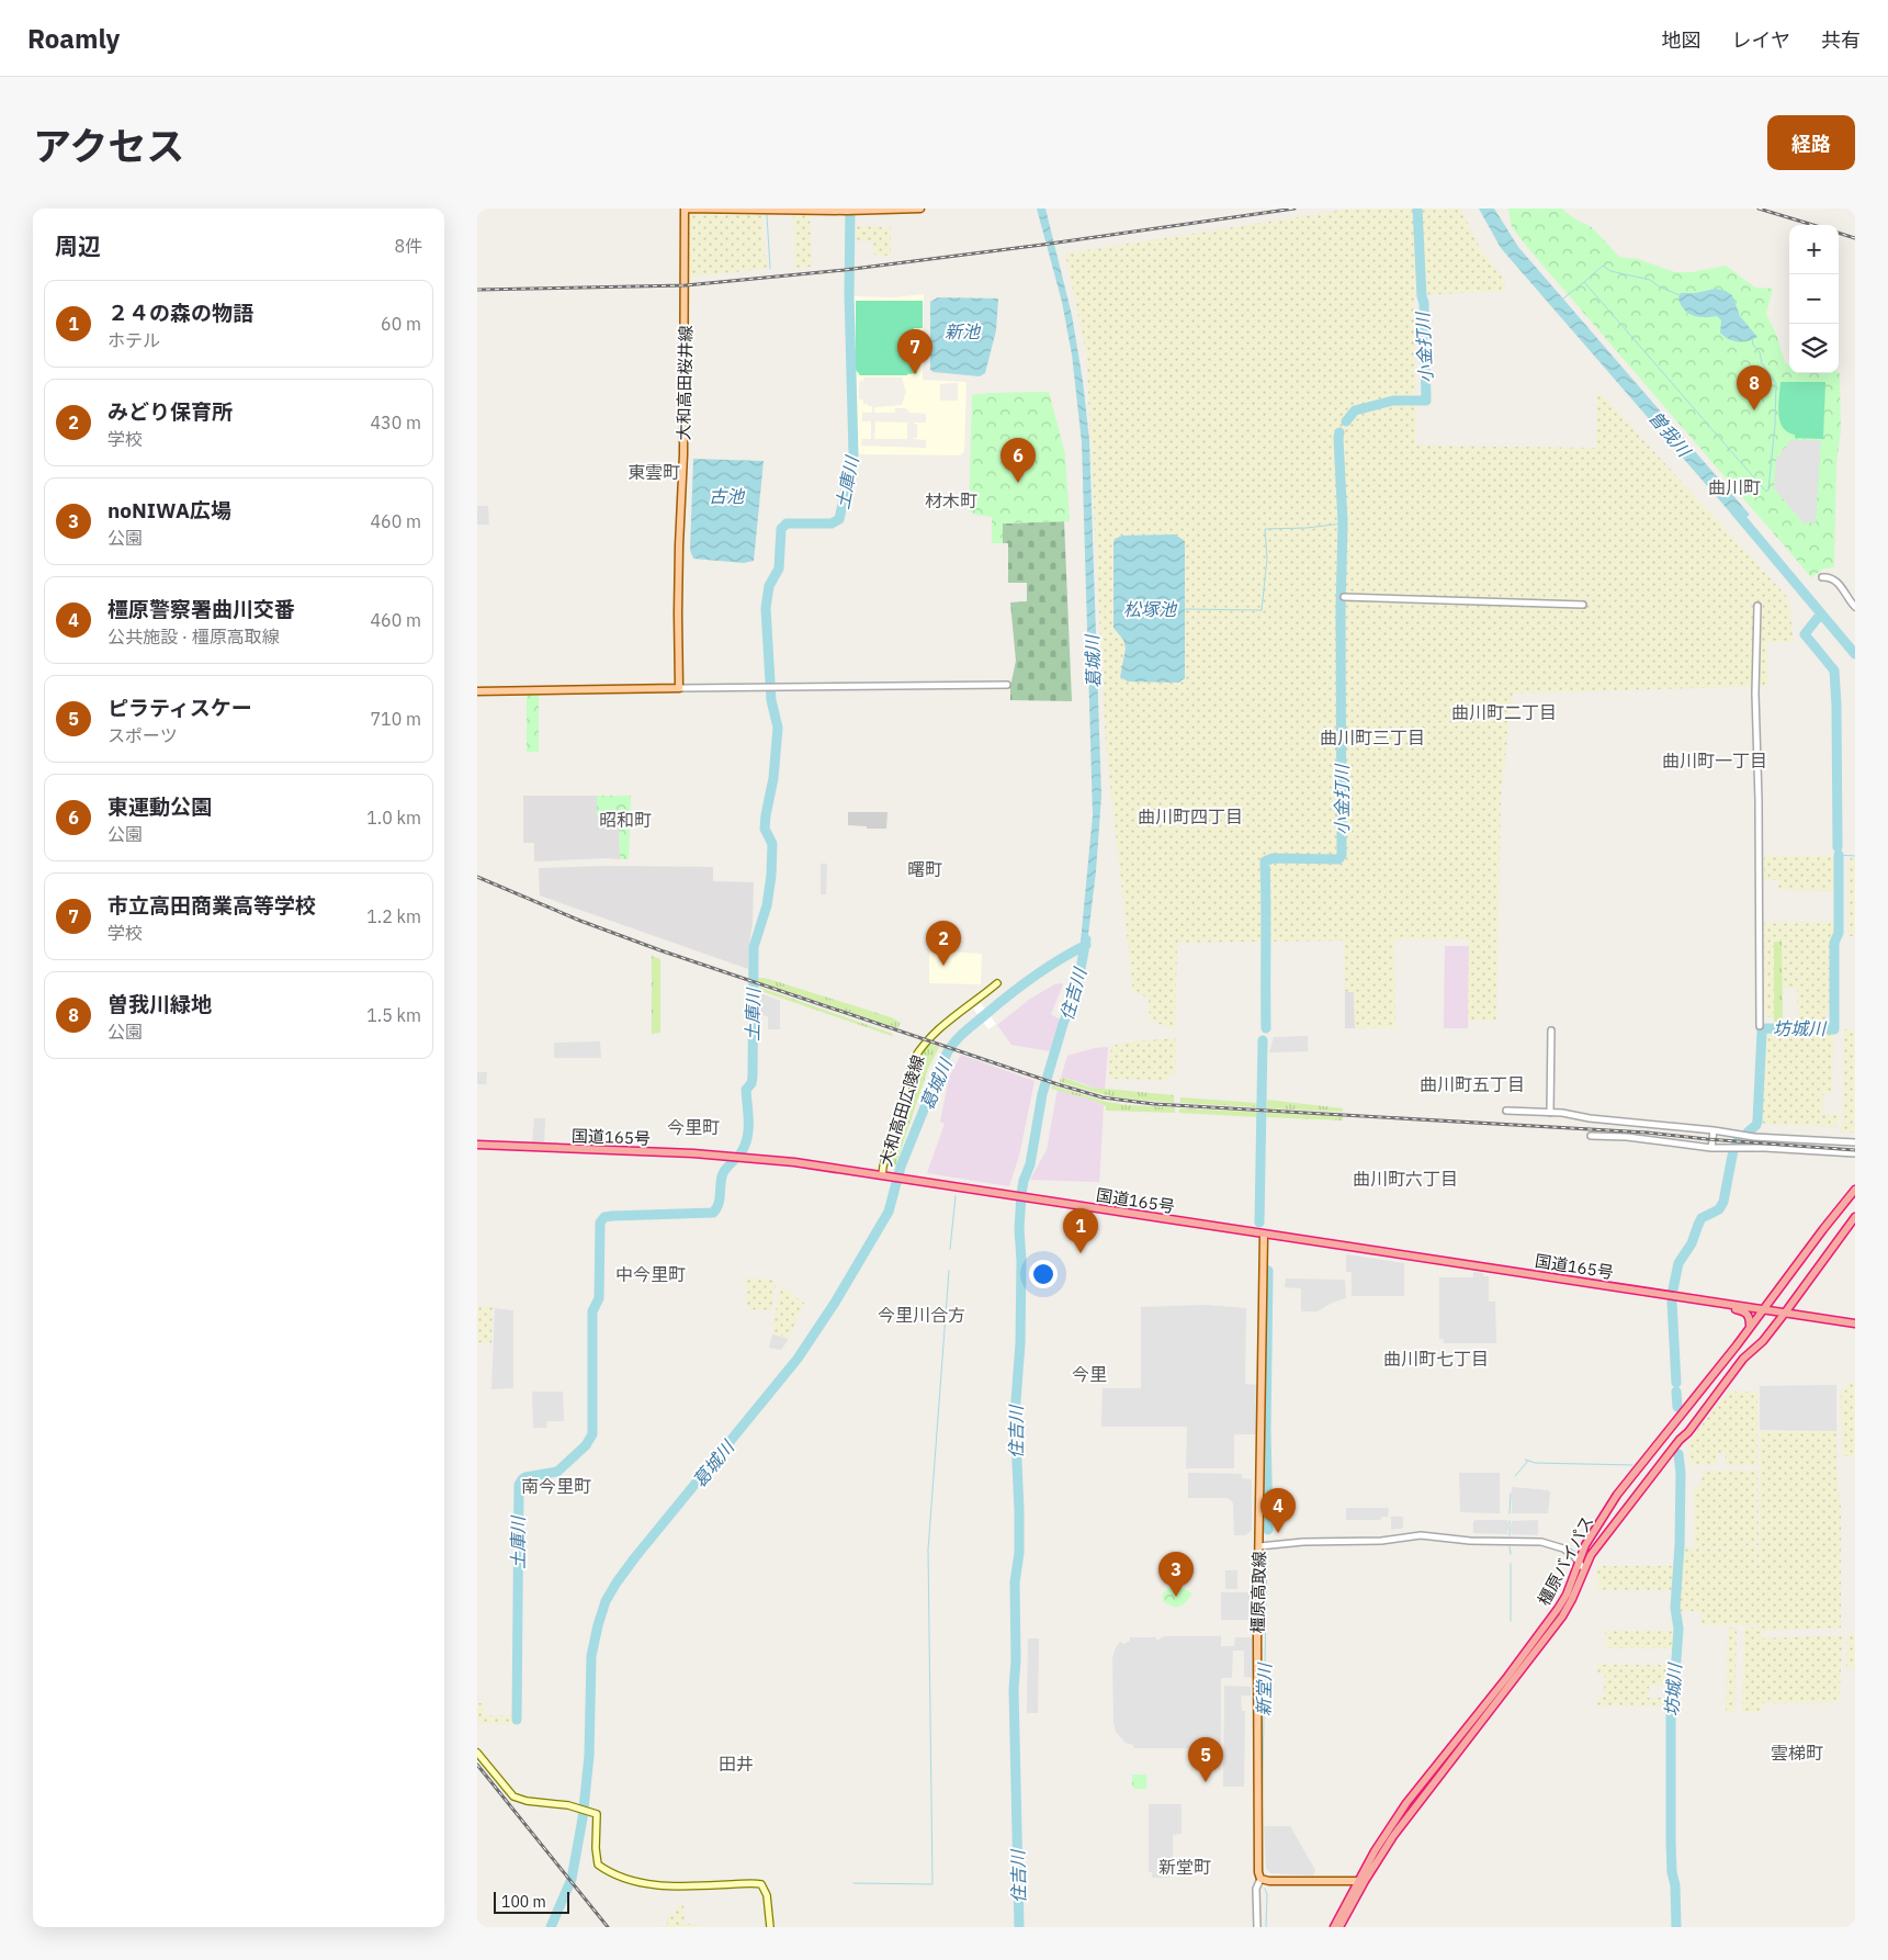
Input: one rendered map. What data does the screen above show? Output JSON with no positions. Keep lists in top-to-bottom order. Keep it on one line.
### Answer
{"streets":{"highway":["国道165号","橿原バイパス"],"main road":["大和高田桜井線","大和高田広陵線","橿原高取線"]},"crossings":[["大和高田広陵線","国道165号"],["国道165号","橿原バイパス"],["国道165号","橿原高取線"]],"districts":["東雲町","曲川町","材木町","曲川町二丁目","曲川町三丁目","曲川町一丁目","曲川町四丁目","昭和町","曙町","曲川町五丁目","今里町","曲川町六丁目","中今里町","今里川合方","曲川町七丁目","今里","南今里町","雲梯町","田井","新堂町"],"water":["新池","小金打川","曽我川","土庫川","古池","松塚池","葛城川","住吉川","坊城川","新堂川"],"scale_bar":"100 m","page":{"header":"Roamly","nav":["地図","レイヤ","共有"],"title":"アクセス","buttons":"経路","heading":["周辺","8件"],"map_buttons":["+","−"],"list":[{"mark":"1","name":"２４の森の物語","note":"ホテル","value":"60 m"},{"mark":"2","name":"みどり保育所","note":"学校","value":"430 m"},{"mark":"3","name":"noNIWA広場","note":"公園","value":"460 m"},{"mark":"4","name":"橿原警察署曲川交番","note":"公共施設 · 橿原高取線","value":"460 m"},{"mark":"5","name":"ピラティスケー","note":"スポーツ","value":"710 m"},{"mark":"6","name":"東運動公園","note":"公園","value":"1.0 km"},{"mark":"7","name":"市立高田商業高等学校","note":"学校","value":"1.2 km"},{"mark":"8","name":"曽我川緑地","note":"公園","value":"1.5 km"}],"pins":["7","8","6","2","1","4","3","5"],"scale":"100 m"}}
